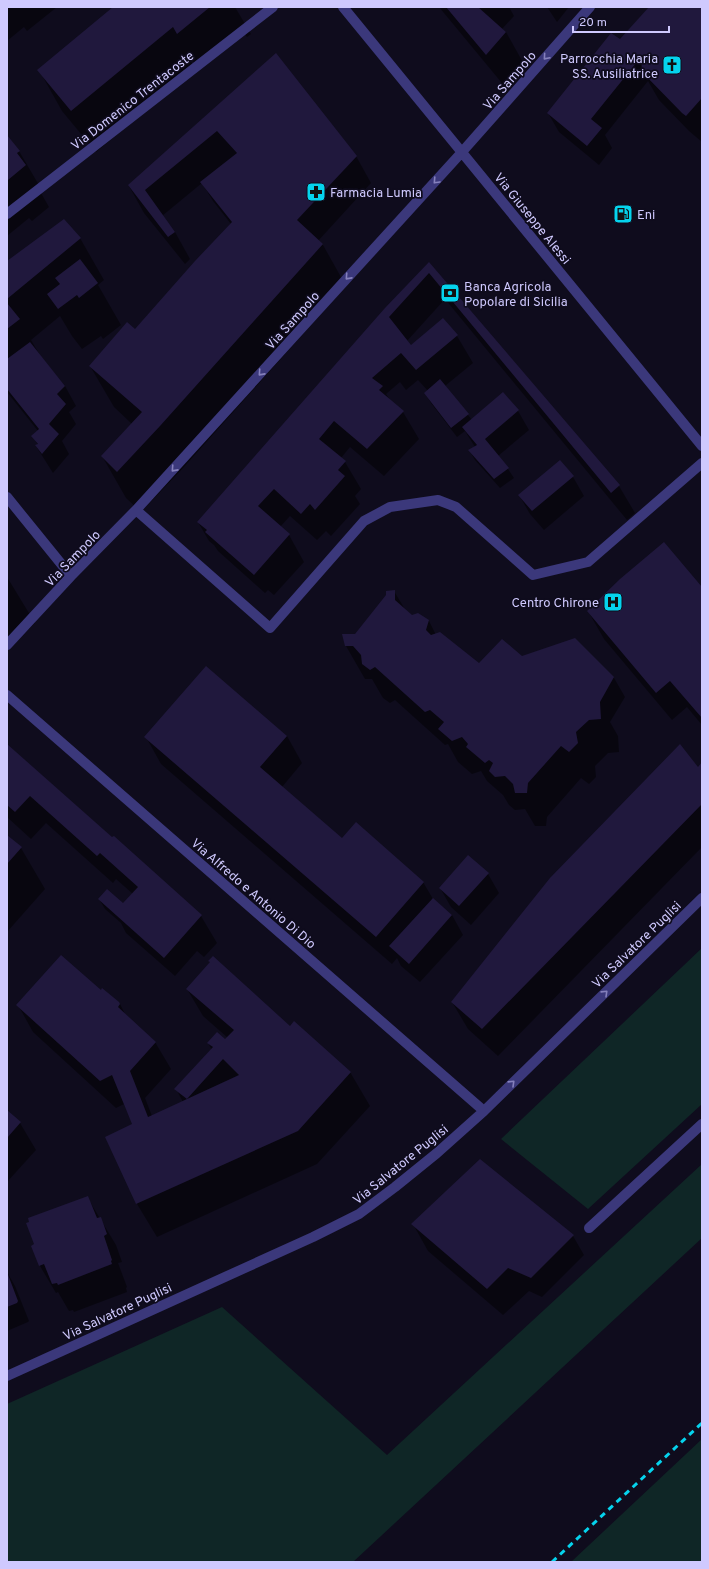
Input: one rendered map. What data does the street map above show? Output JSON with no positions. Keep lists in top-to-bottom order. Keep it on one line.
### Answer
{"streets":{"street":["Via Sampolo","Via Domenico Trentacoste","Via Giuseppe Alessi","Via Alfredo e Antonio Di Dio","Via Salvatore Puglisi"]},"crossings":[["Via Sampolo","Via Giuseppe Alessi"],["Via Alfredo e Antonio Di Dio","Via Salvatore Puglisi"]],"one_way":["Via Sampolo","Via Salvatore Puglisi"],"places":{"church":["Parrocchia Maria SS. Ausiliatrice"],"pharmacy":["Farmacia Lumia"],"fuel station":["Eni"],"bank":["Banca Agricola Popolare di Sicilia"],"hospital":["Centro Chirone"]},"scale_bar":"20 m"}
